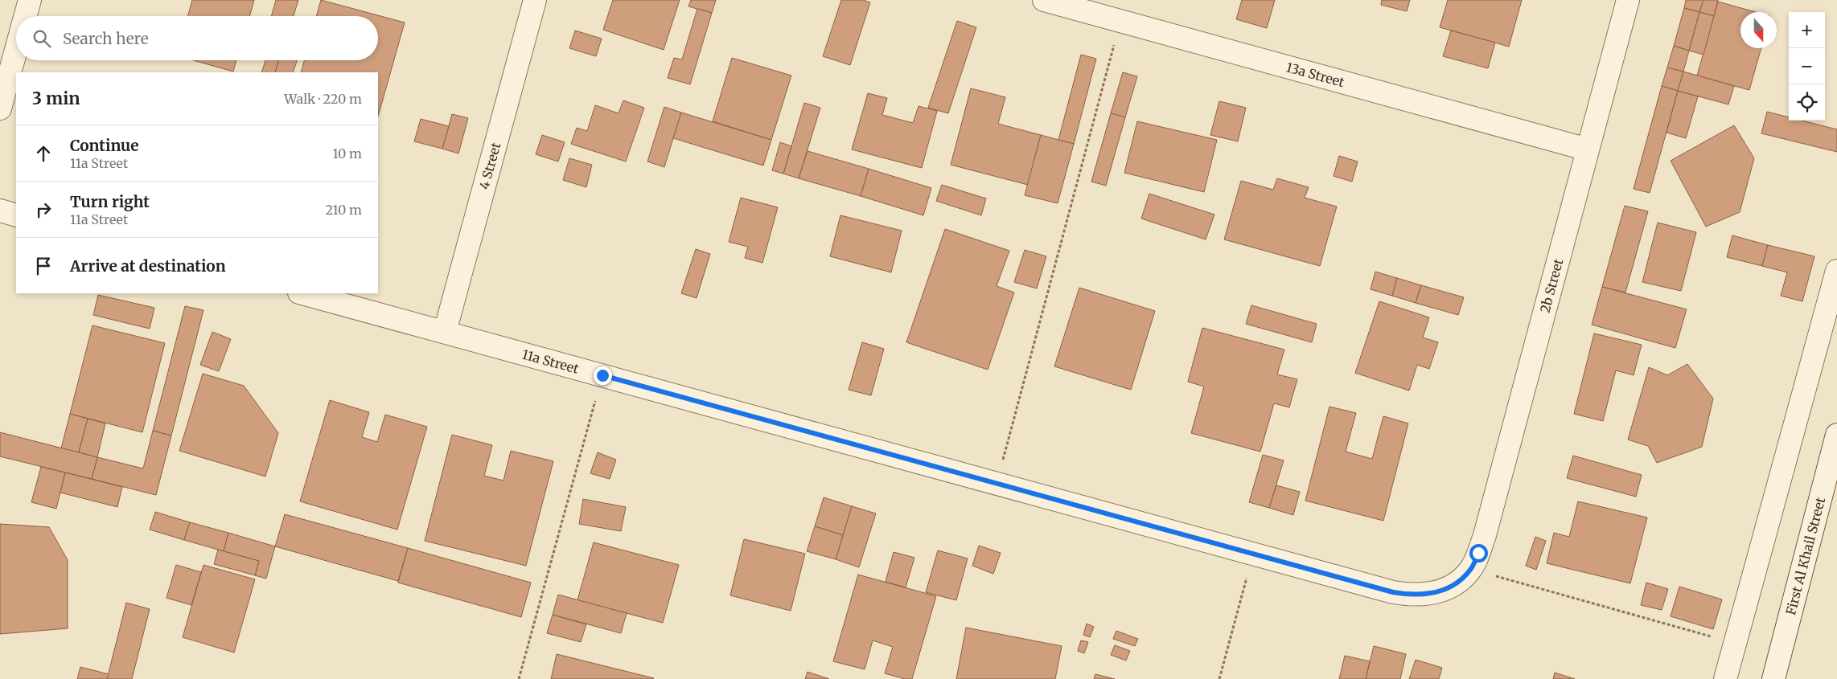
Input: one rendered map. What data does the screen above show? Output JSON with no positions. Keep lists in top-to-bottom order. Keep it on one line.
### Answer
{"streets":{"street":["13a Street","4 Street","2b Street","11a Street","First Al Khail Street"]},"crossings":[["13a Street","2b Street"],["4 Street","11a Street"],["2b Street","11a Street"]],"north":"bottom","page":{"map_buttons":["+","−"],"search":"Search here","heading":["3 min","Walk · 220 m"],"list":[["Continue","11a Street","10 m"],["Turn right","11a Street","210 m"],"Arrive at destination"]}}
